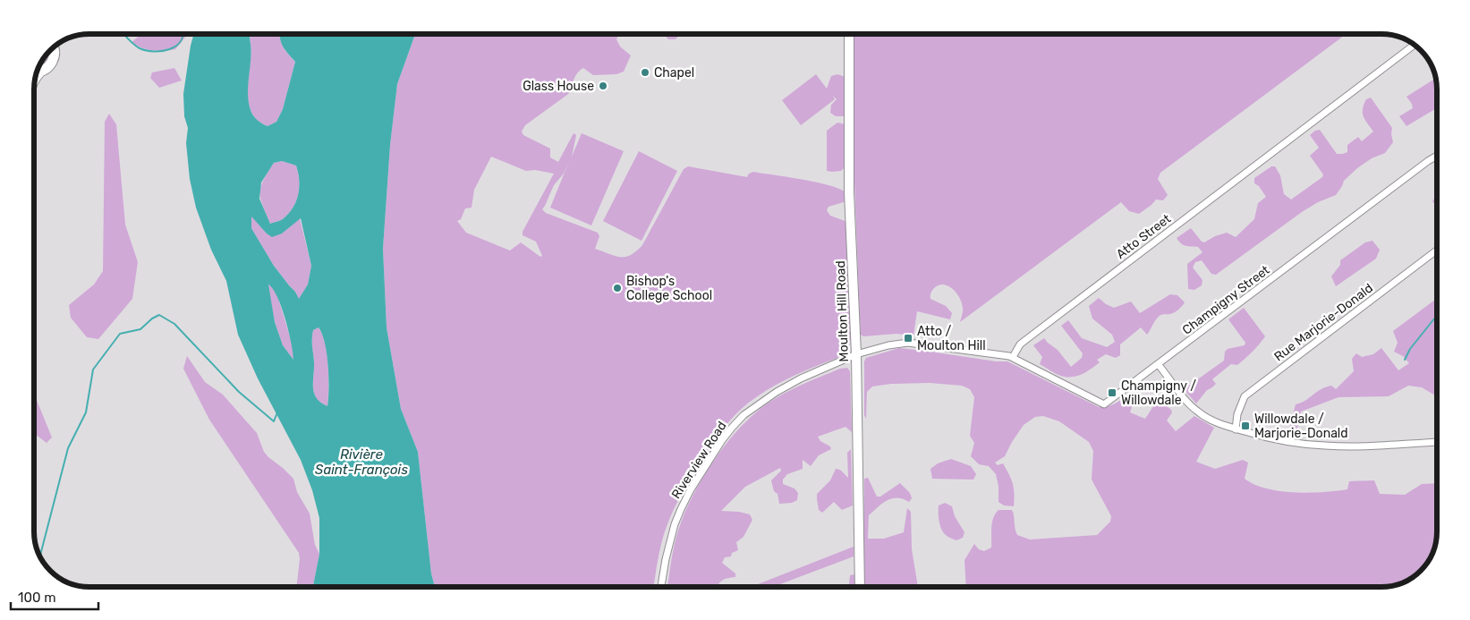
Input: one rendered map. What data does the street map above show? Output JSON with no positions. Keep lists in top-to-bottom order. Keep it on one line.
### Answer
{"streets":{"street":["Atto Street","Champigny Street","Moulton Hill Road","Rue Marjorie-Donald","Riverview Road"]},"crossings":[["Atto Street","Champigny Street"],["Moulton Hill Road","Riverview Road"]],"water":["Rivière Saint-François"],"places":{"other":["Chapel","Glass House","Bishop's College School"],"transit":["Atto / Moulton Hill","Champigny / Willowdale","Willowdale / Marjorie-Donald"]},"scale_bar":"100 m"}
